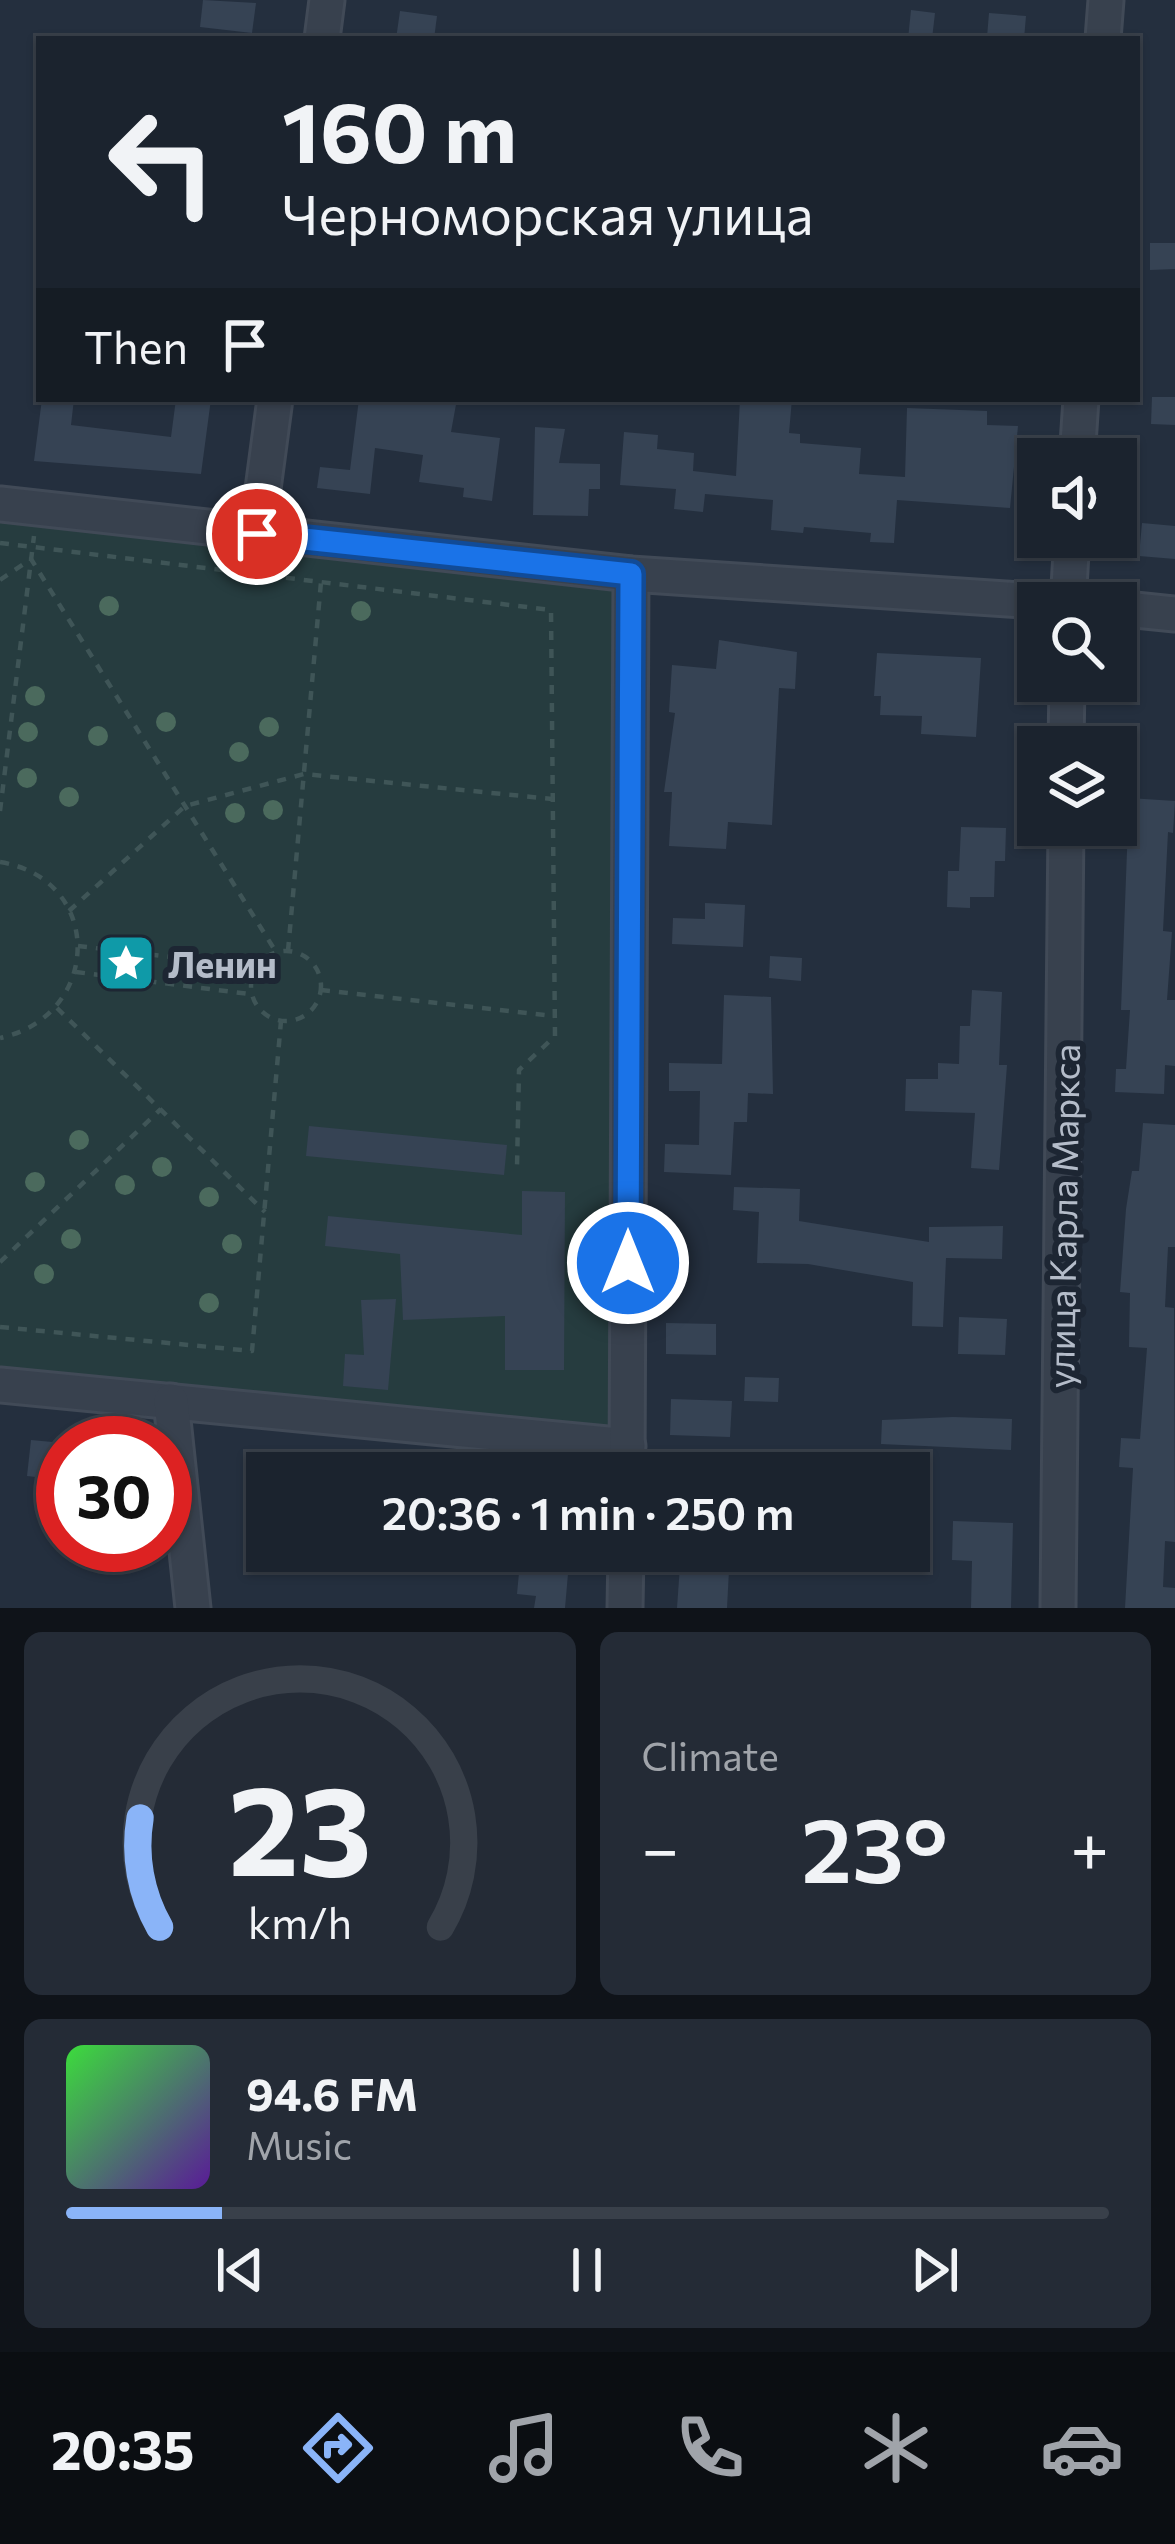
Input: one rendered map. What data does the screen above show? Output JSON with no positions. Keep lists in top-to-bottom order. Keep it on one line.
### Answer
{"streets":{"street":["улица Карла Маркса"]},"places":{"place":["Ленин"]},"page":{"turn":["160 m","Черноморская улица"],"then":"Then","limit":"30","trip":"20:36 · 1 min · 250 m","tile":"Climate","heat":["−","23°","+"],"song":["94.6 FM","Music"],"tabs":"20:35","gauge":["23","km/h"]}}
